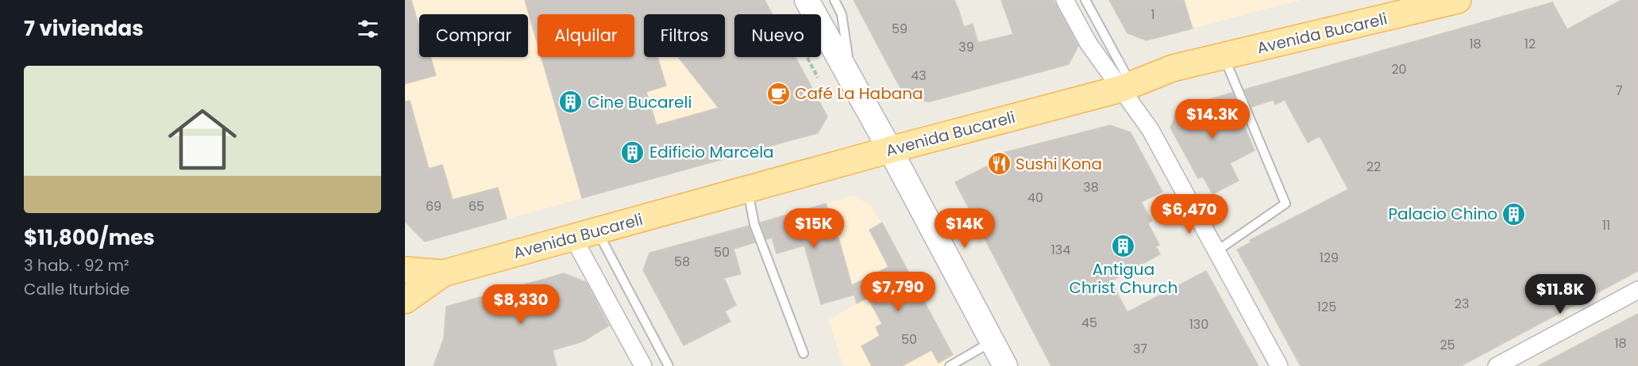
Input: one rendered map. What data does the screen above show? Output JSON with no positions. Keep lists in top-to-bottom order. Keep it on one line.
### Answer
{"streets":{"main road":["Avenida Bucareli"]},"places":{"cafe":["Café La Habana"],"building":["Cine Bucareli","Edificio Marcela","Palacio Chino","Antigua Christ Church"],"restaurant":["Sushi Kona"]},"house_numbers":["1","59","18","12","39","20","43","7","22","38","40","69","65","11","134","50","129","58","23","125","45","130","50","18","25","37"],"page":{"heading":"7 viviendas","chip":["Comprar","Alquilar","Filtros","Nuevo"],"list":[{"name":"$11,800/mes","note":"3 hab. · 92 m² · Calle Iturbide"}],"price":["$14.3K","$6,470","$15K","$14K","$7,790","$11.8K","$8,330"]}}
